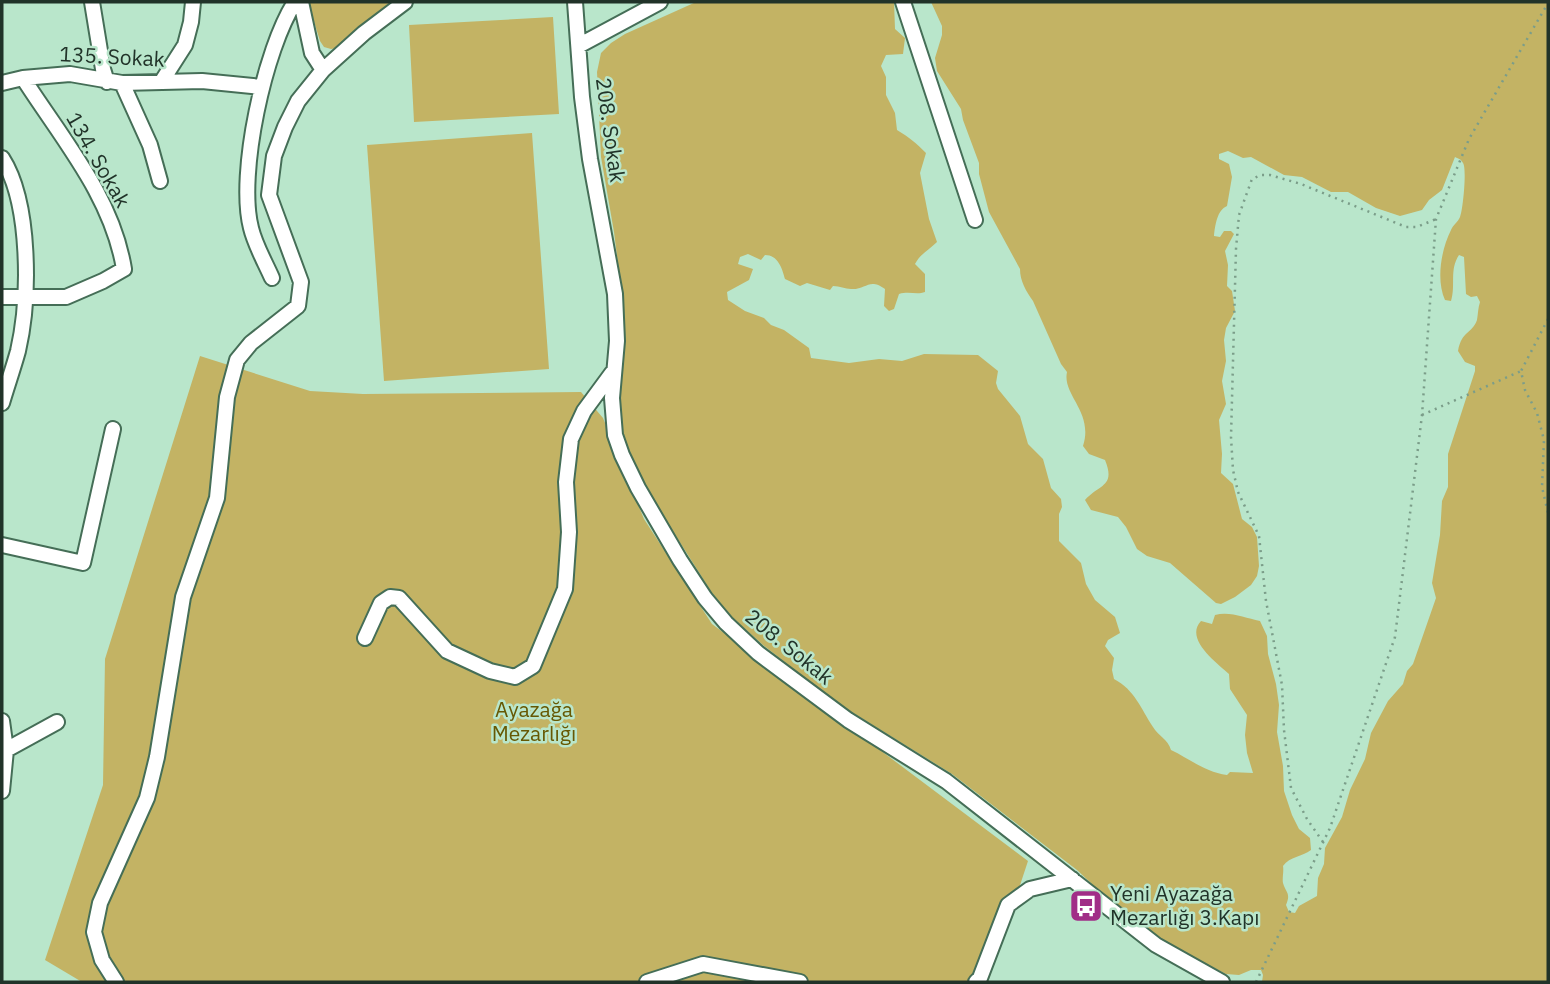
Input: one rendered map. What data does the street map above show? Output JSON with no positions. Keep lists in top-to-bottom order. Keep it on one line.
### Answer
{"streets":{"street":["135. Sokak","208. Sokak","134. Sokak"]},"crossings":[["135. Sokak","134. Sokak"]],"parks":["Ayazağa Mezarlığı"],"places":{"bus stop":["Yeni Ayazağa Mezarlığı 3.Kapı"]}}
